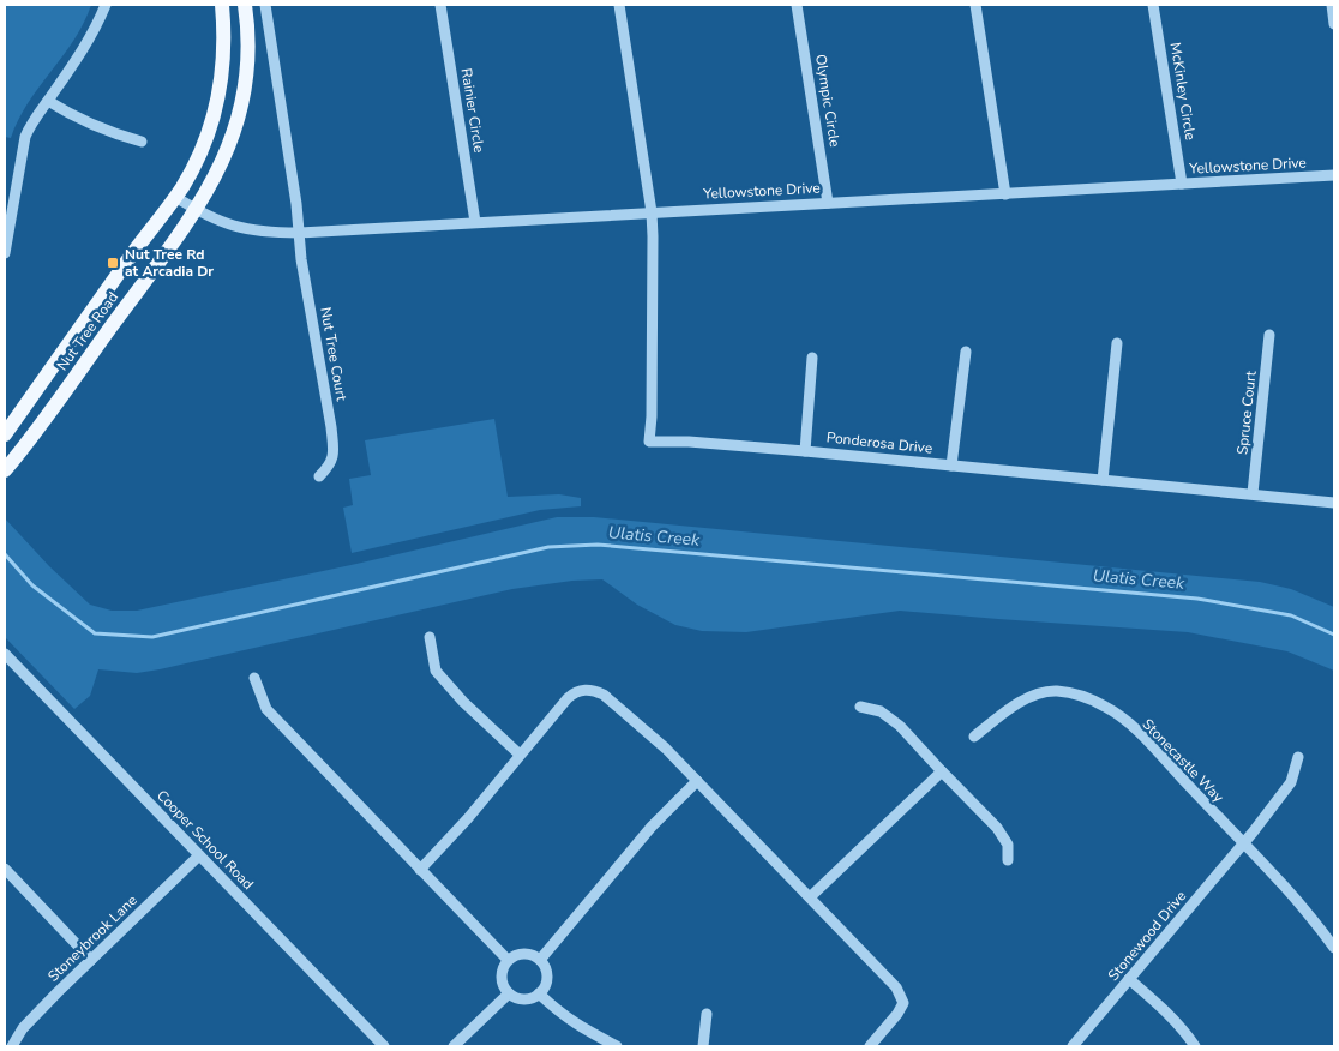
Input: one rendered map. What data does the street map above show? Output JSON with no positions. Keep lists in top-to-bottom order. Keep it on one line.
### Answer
{"streets":{"main road":["Nut Tree Road"],"street":["McKinley Circle","Olympic Circle","Rainier Circle","Yellowstone Drive","Nut Tree Court","Spruce Court","Ponderosa Drive","Stonecastle Way","Cooper School Road","Stonewood Drive","Stoneybrook Lane"]},"crossings":[["McKinley Circle","Yellowstone Drive"],["Olympic Circle","Yellowstone Drive"],["Rainier Circle","Yellowstone Drive"],["Yellowstone Drive","Nut Tree Road"],["Yellowstone Drive","Nut Tree Court"],["Yellowstone Drive","Ponderosa Drive"],["Spruce Court","Ponderosa Drive"],["Stonecastle Way","Stonewood Drive"],["Cooper School Road","Stoneybrook Lane"]],"water":["Ulatis Creek"],"places":{"transit":["Nut Tree Rd at Arcadia Dr"]}}
